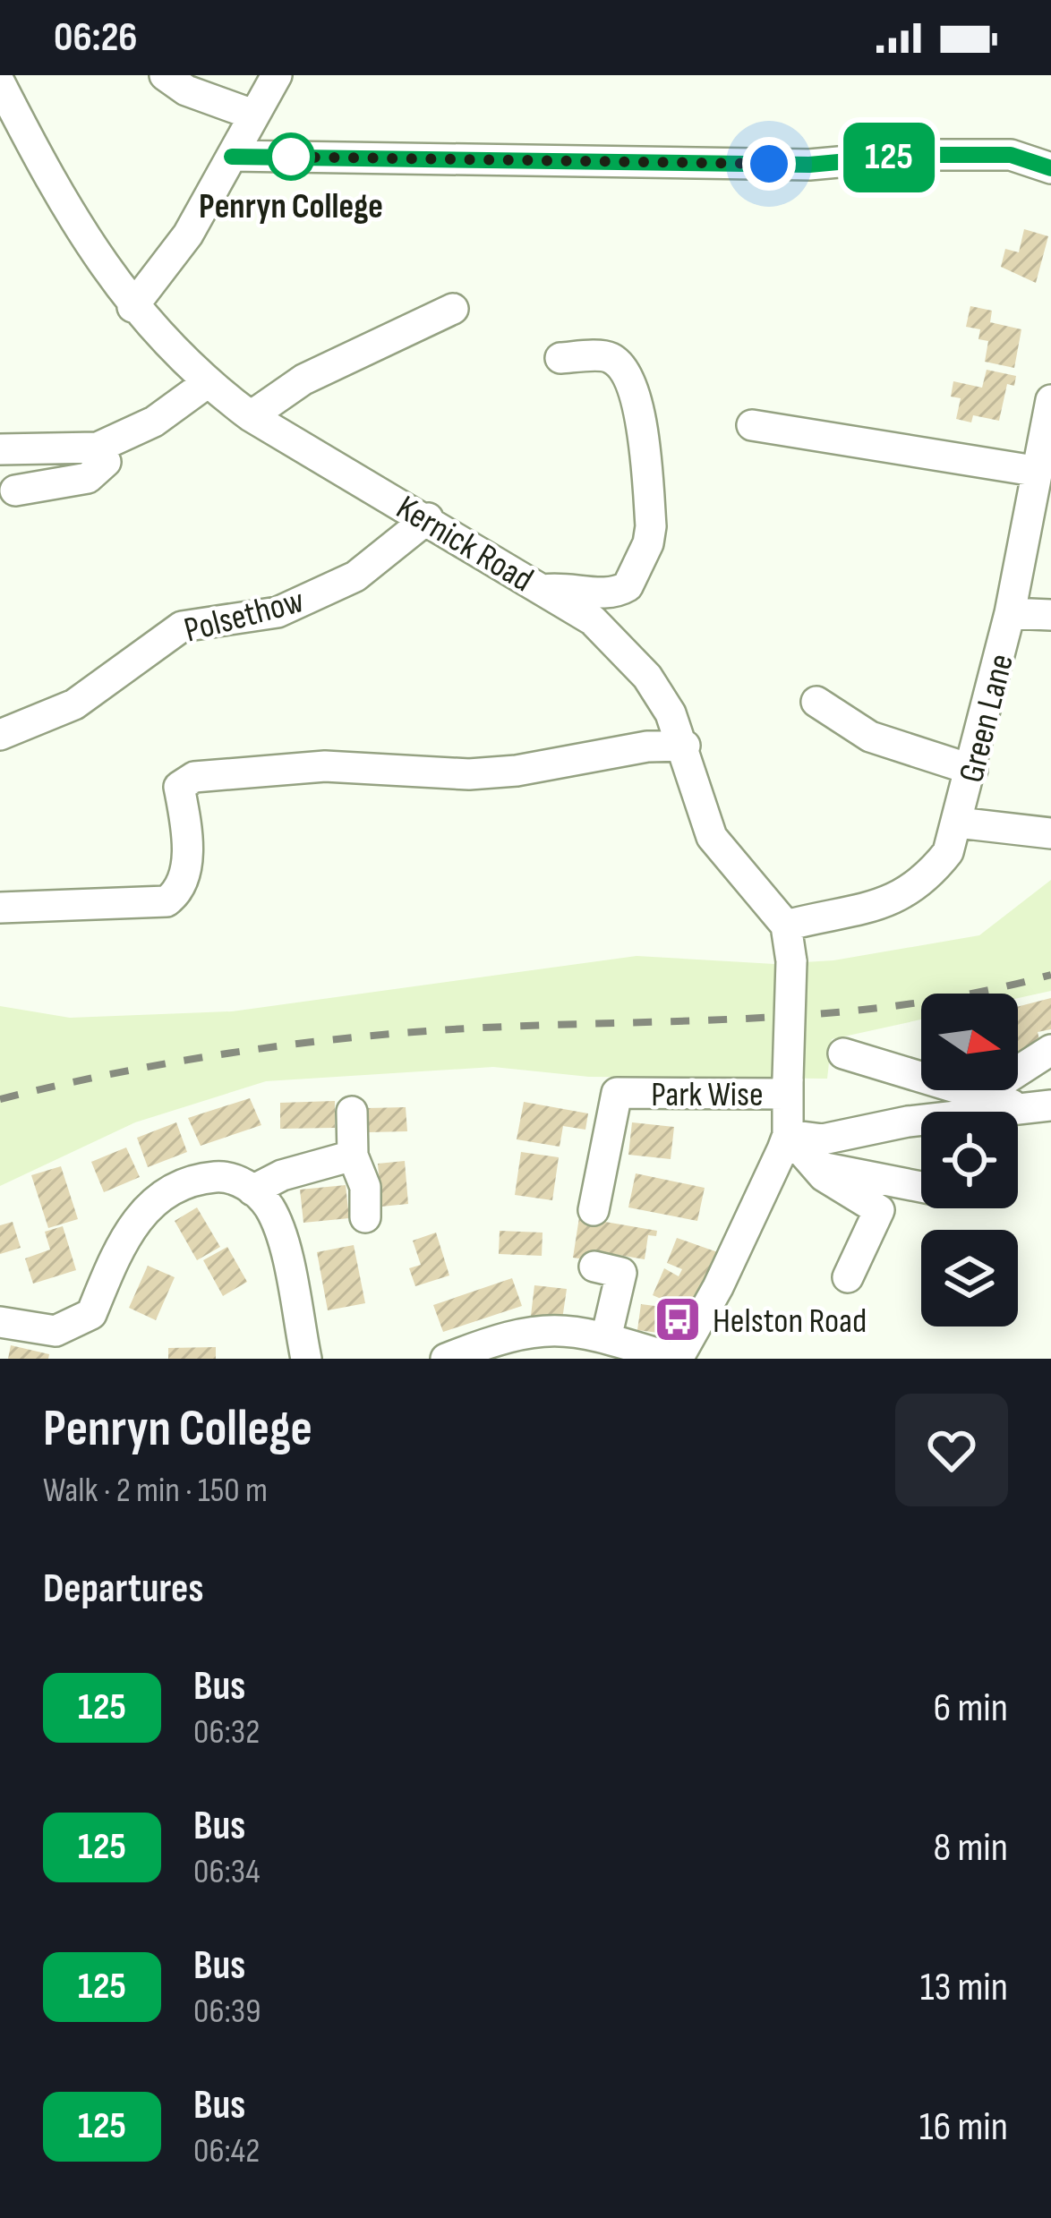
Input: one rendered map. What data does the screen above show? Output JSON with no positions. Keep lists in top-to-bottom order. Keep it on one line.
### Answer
{"streets":{"street":["Kernick Road","Polsethow","Green Lane","Park Wise"]},"crossings":[["Kernick Road","Polsethow"],["Kernick Road","Green Lane"]],"places":{"other":["Penryn College"],"bus stop":["Helston Road"]},"lines":["bus line 125"],"north":"right","page":{"status":"06:26","on_map":"125","heading":[["Penryn College","Walk · 2 min · 150 m"],"Departures"],"list":[{"mark":"125","name":"Bus","note":"06:32","value":"6 min"},{"mark":"125","name":"Bus","note":"06:34","value":"8 min"},{"mark":"125","name":"Bus","note":"06:39","value":"13 min"},{"mark":"125","name":"Bus","note":"06:42","value":"16 min"}]}}
